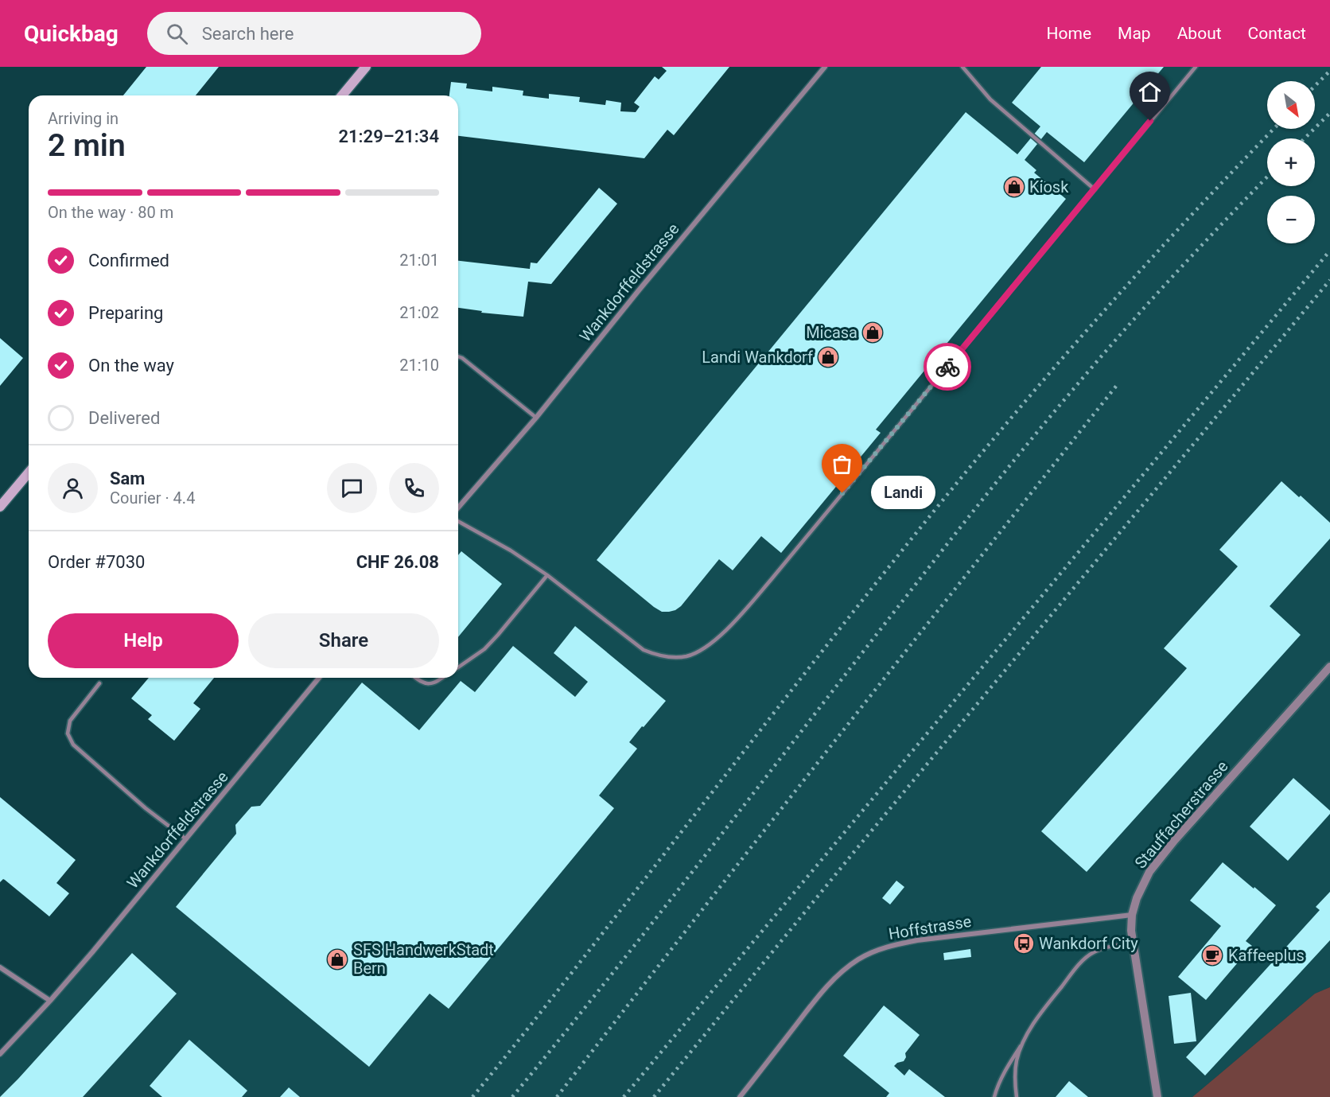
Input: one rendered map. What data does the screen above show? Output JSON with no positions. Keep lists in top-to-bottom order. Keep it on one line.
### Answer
{"streets":{"street":["Wankdorffeldstrasse","Stauffacherstrasse","Hoffstrasse"]},"crossings":[["Stauffacherstrasse","Hoffstrasse"]],"places":{"shop":["Kiosk","Micasa","Landi Wankdorf","SFS HandwerkStadt Bern"],"other":["Landi"],"bus stop":["Wankdorf City"],"cafe":["Kaffeeplus"]},"north":"bottom right","page":{"header":"Quickbag","search":"Search here","nav":["Home","Map","About","Contact"],"map_buttons":["+","−"],"heading":["2 min","Arriving in","21:29–21:34"],"panel":["Sam","Courier · 4.4","Order #7030","CHF 26.08"],"bar":"On the way · 80 m","list":[["Confirmed","21:01"],["Preparing","21:02"],["On the way","21:10"],"Delivered"],"bubble":"Landi","buttons":["Help","Share"]}}
